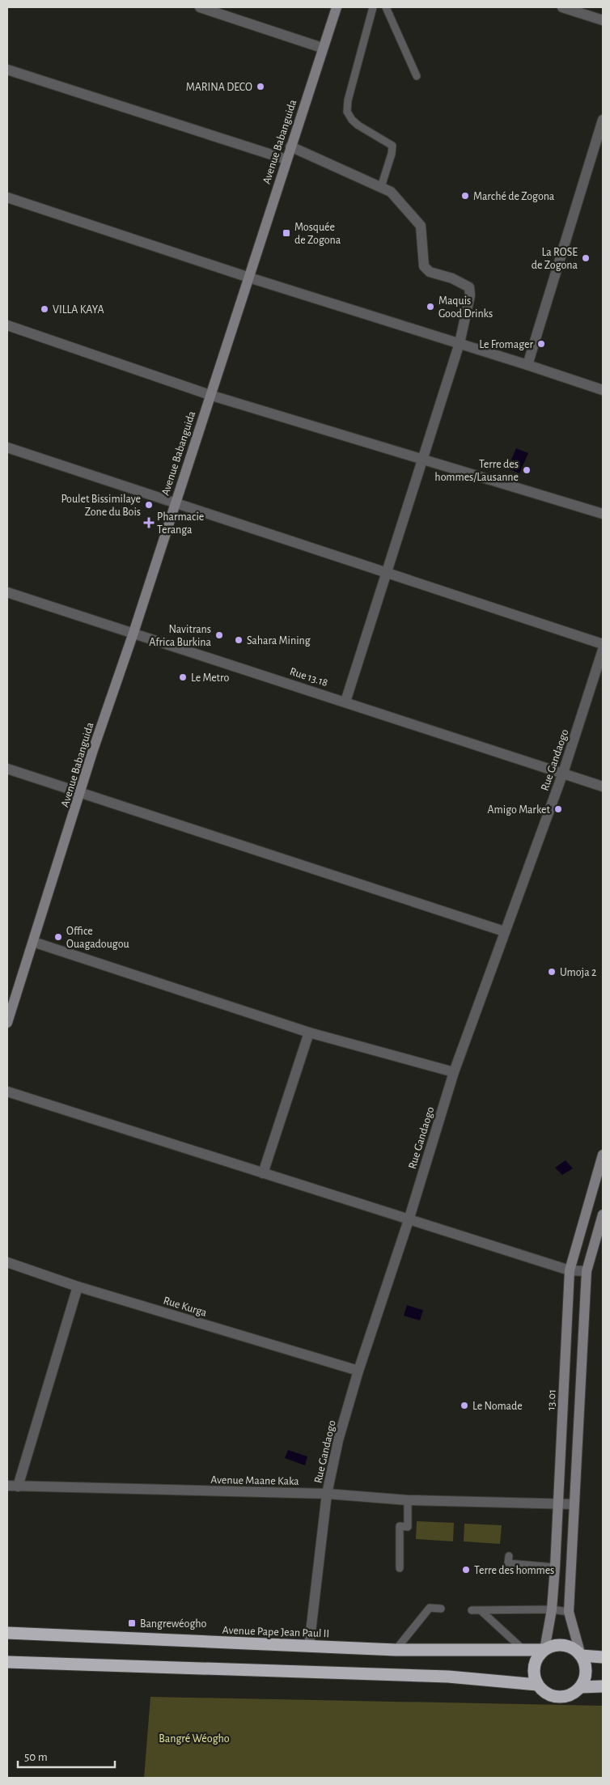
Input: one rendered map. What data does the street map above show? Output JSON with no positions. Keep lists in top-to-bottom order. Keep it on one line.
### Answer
{"streets":{"highway":["Avenue Pape Jean Paul II"],"street":["Avenue Babanguida","Rue 13.18","Rue Gandaogo","Rue Kurga","13.01","Avenue Maane Kaka"]},"crossings":[["Avenue Babanguida","Rue 13.18"],["Rue 13.18","Rue Gandaogo"],["Rue Gandaogo","Rue Kurga"],["Rue Gandaogo","Avenue Maane Kaka"],["Rue Gandaogo","Avenue Pape Jean Paul II"],["13.01","Avenue Maane Kaka"],["13.01","Avenue Pape Jean Paul II"]],"parks":["Bangré Wéogho"],"places":{"other":["MARINA DECO","Marché de Zogona","La ROSE de Zogona","Maquis Good Drinks","VILLA KAYA","Le Fromager","Terre des hommes/Lausanne","Poulet Bissimilaye Zone du Bois","Navitrans Africa Burkina","Sahara Mining","Le Metro","Amigo Market","Office Ouagadougou","Umoja 2","Le Nomade","Terre des hommes"],"transit":["Mosquée de Zogona","Bangrewéogho"],"health":["Pharmacie Teranga"]},"scale_bar":"50 m"}
